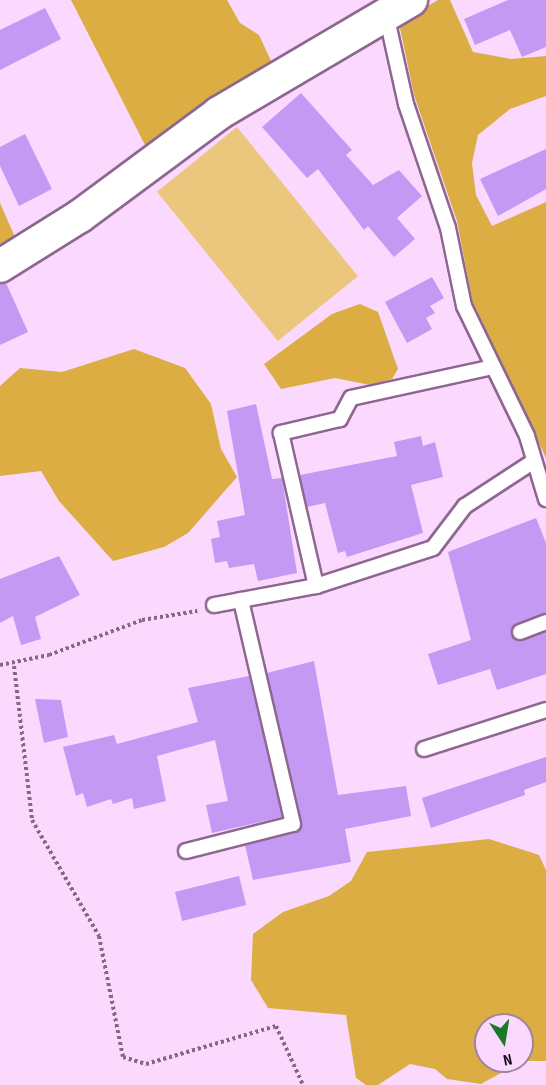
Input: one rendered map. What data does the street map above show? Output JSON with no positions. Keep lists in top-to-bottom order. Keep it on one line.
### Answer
{"north":"bottom"}
